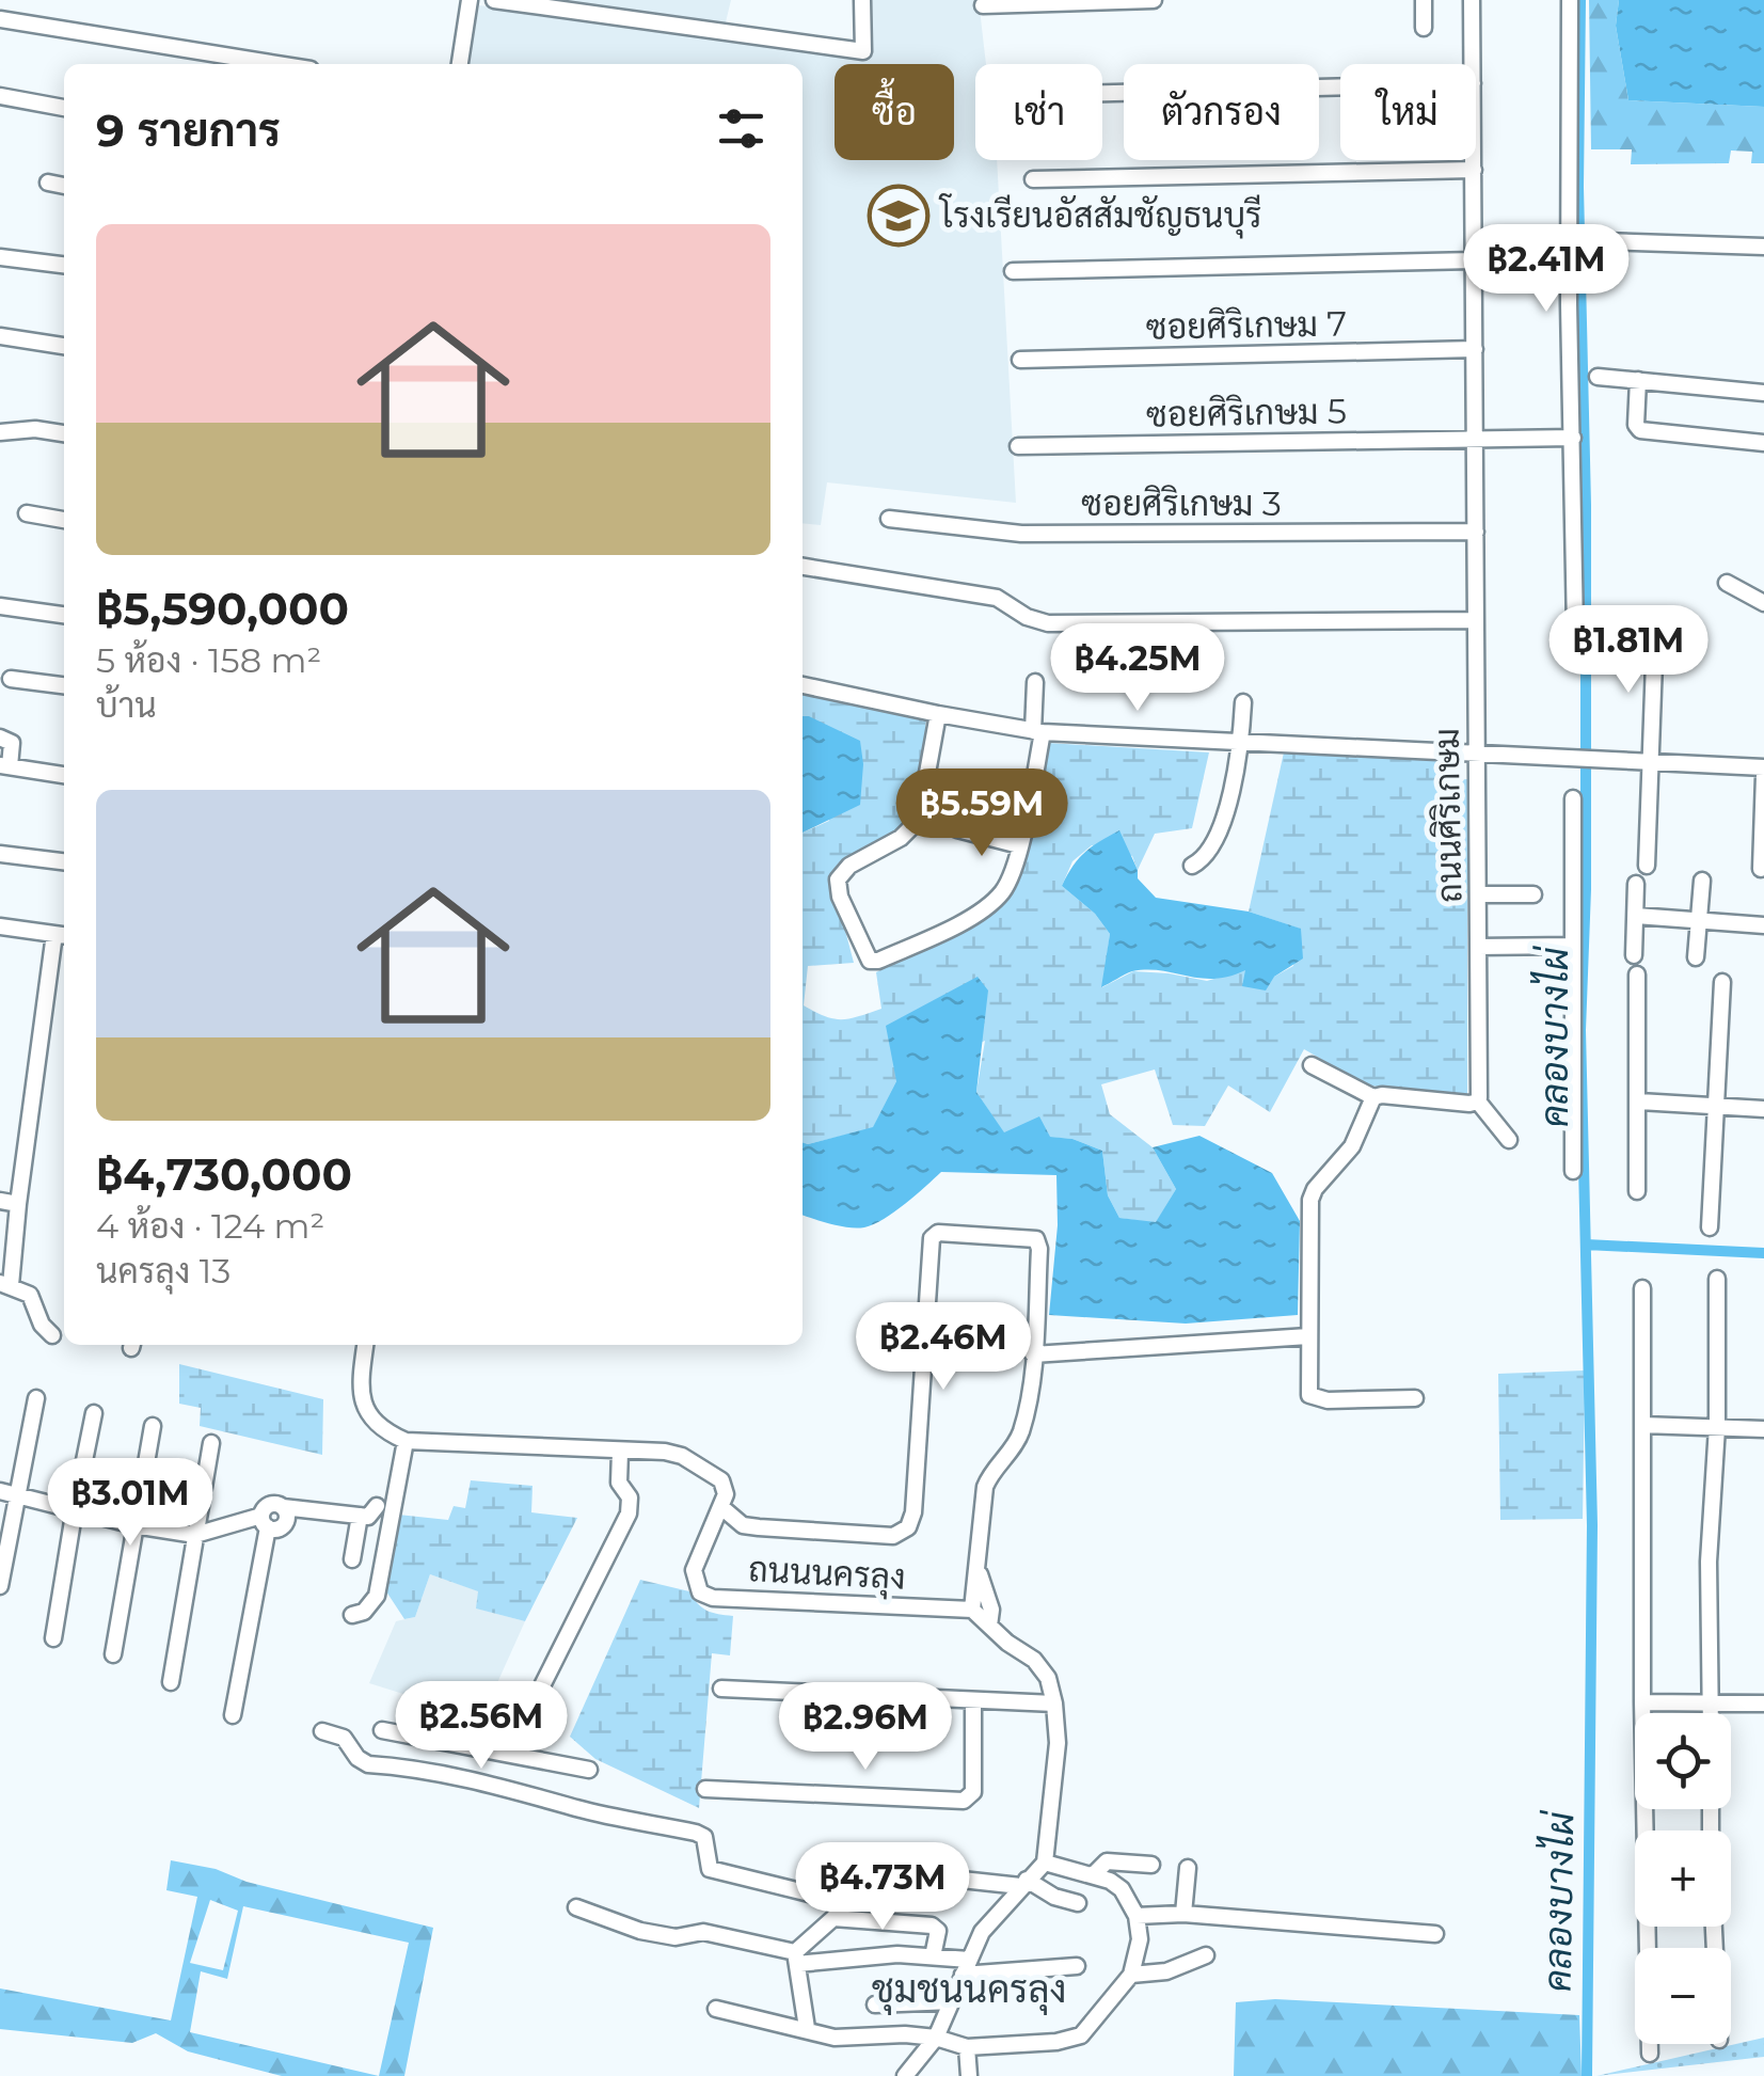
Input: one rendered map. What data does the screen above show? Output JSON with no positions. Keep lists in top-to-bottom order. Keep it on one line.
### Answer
{"streets":{"street":["ซอยศิริเกษม 7","ซอยศิริเกษม 5","ซอยศิริเกษม 3","ถนนศิริเกษม","ถนนนครลุง"]},"crossings":[["ซอยศิริเกษม 7","ถนนศิริเกษม"],["ซอยศิริเกษม 5","ถนนศิริเกษม"],["ซอยศิริเกษม 3","ถนนศิริเกษม"]],"districts":["ชุมชนนครลุง"],"water":["คลองบางไผ่"],"places":{"school or university":["โรงเรียนอัสสัมชัญธนบุรี"]},"page":{"chip":["ซื้อ","เช่า","ตัวกรอง","ใหม่"],"heading":"9 รายการ","list":[{"name":"฿5,590,000","note":"5 ห้อง · 158 m² · บ้าน"},{"name":"฿4,730,000","note":"4 ห้อง · 124 m² · นครลุง 13"}],"price":["฿2.41M","฿1.81M","฿4.25M","฿5.59M","฿2.46M","฿3.01M","฿2.56M","฿2.96M","฿4.73M"],"map_buttons":["+","−"]}}
